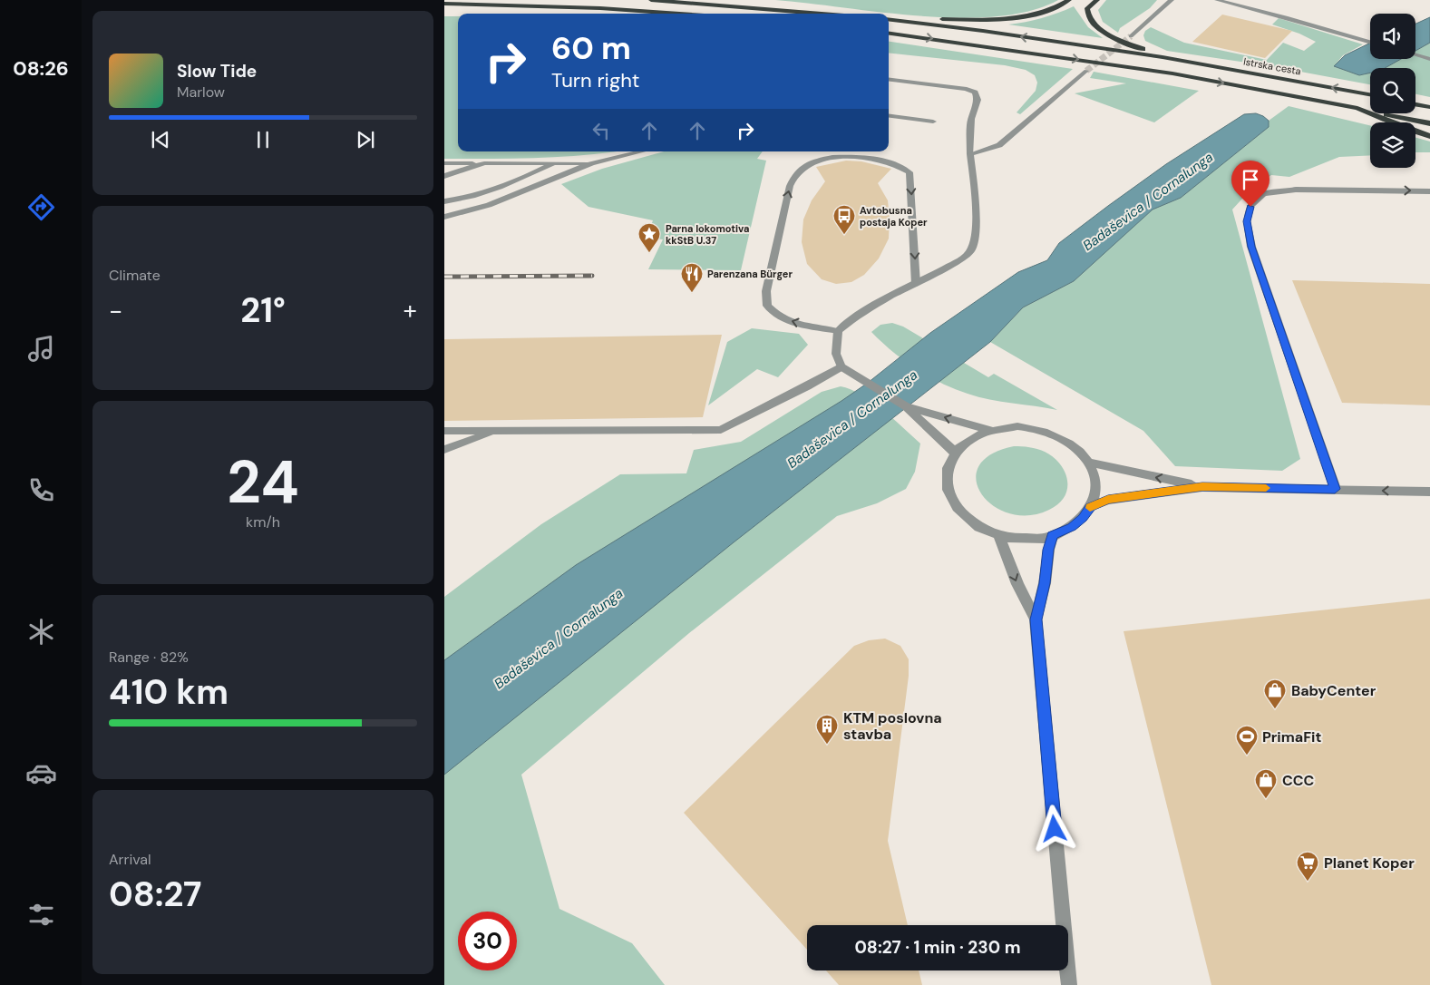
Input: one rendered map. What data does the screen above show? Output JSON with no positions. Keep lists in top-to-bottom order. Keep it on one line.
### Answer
{"streets":{"highway":["Istrska cesta"]},"water":["Badaševica / Cornalunga"],"places":{"bus stop":["Avtobusna postaja Koper"],"place":["Parna lokomotiva kkStB U.37"],"restaurant":["Parenzana Bürger"],"shop":["BabyCenter","CCC"],"building":["KTM poslovna stavba"],"sports":["PrimaFit"],"supermarket":["Planet Koper"]},"page":{"tabs":"08:26","turn":["60 m","Turn right"],"song":["Slow Tide","Marlow"],"tile":["Climate",["24","km/h"],["Range · 82%","410 km"],["Arrival","08:27"]],"heat":["−","21°","+"],"limit":"30","trip":"08:27 · 1 min · 230 m"}}
